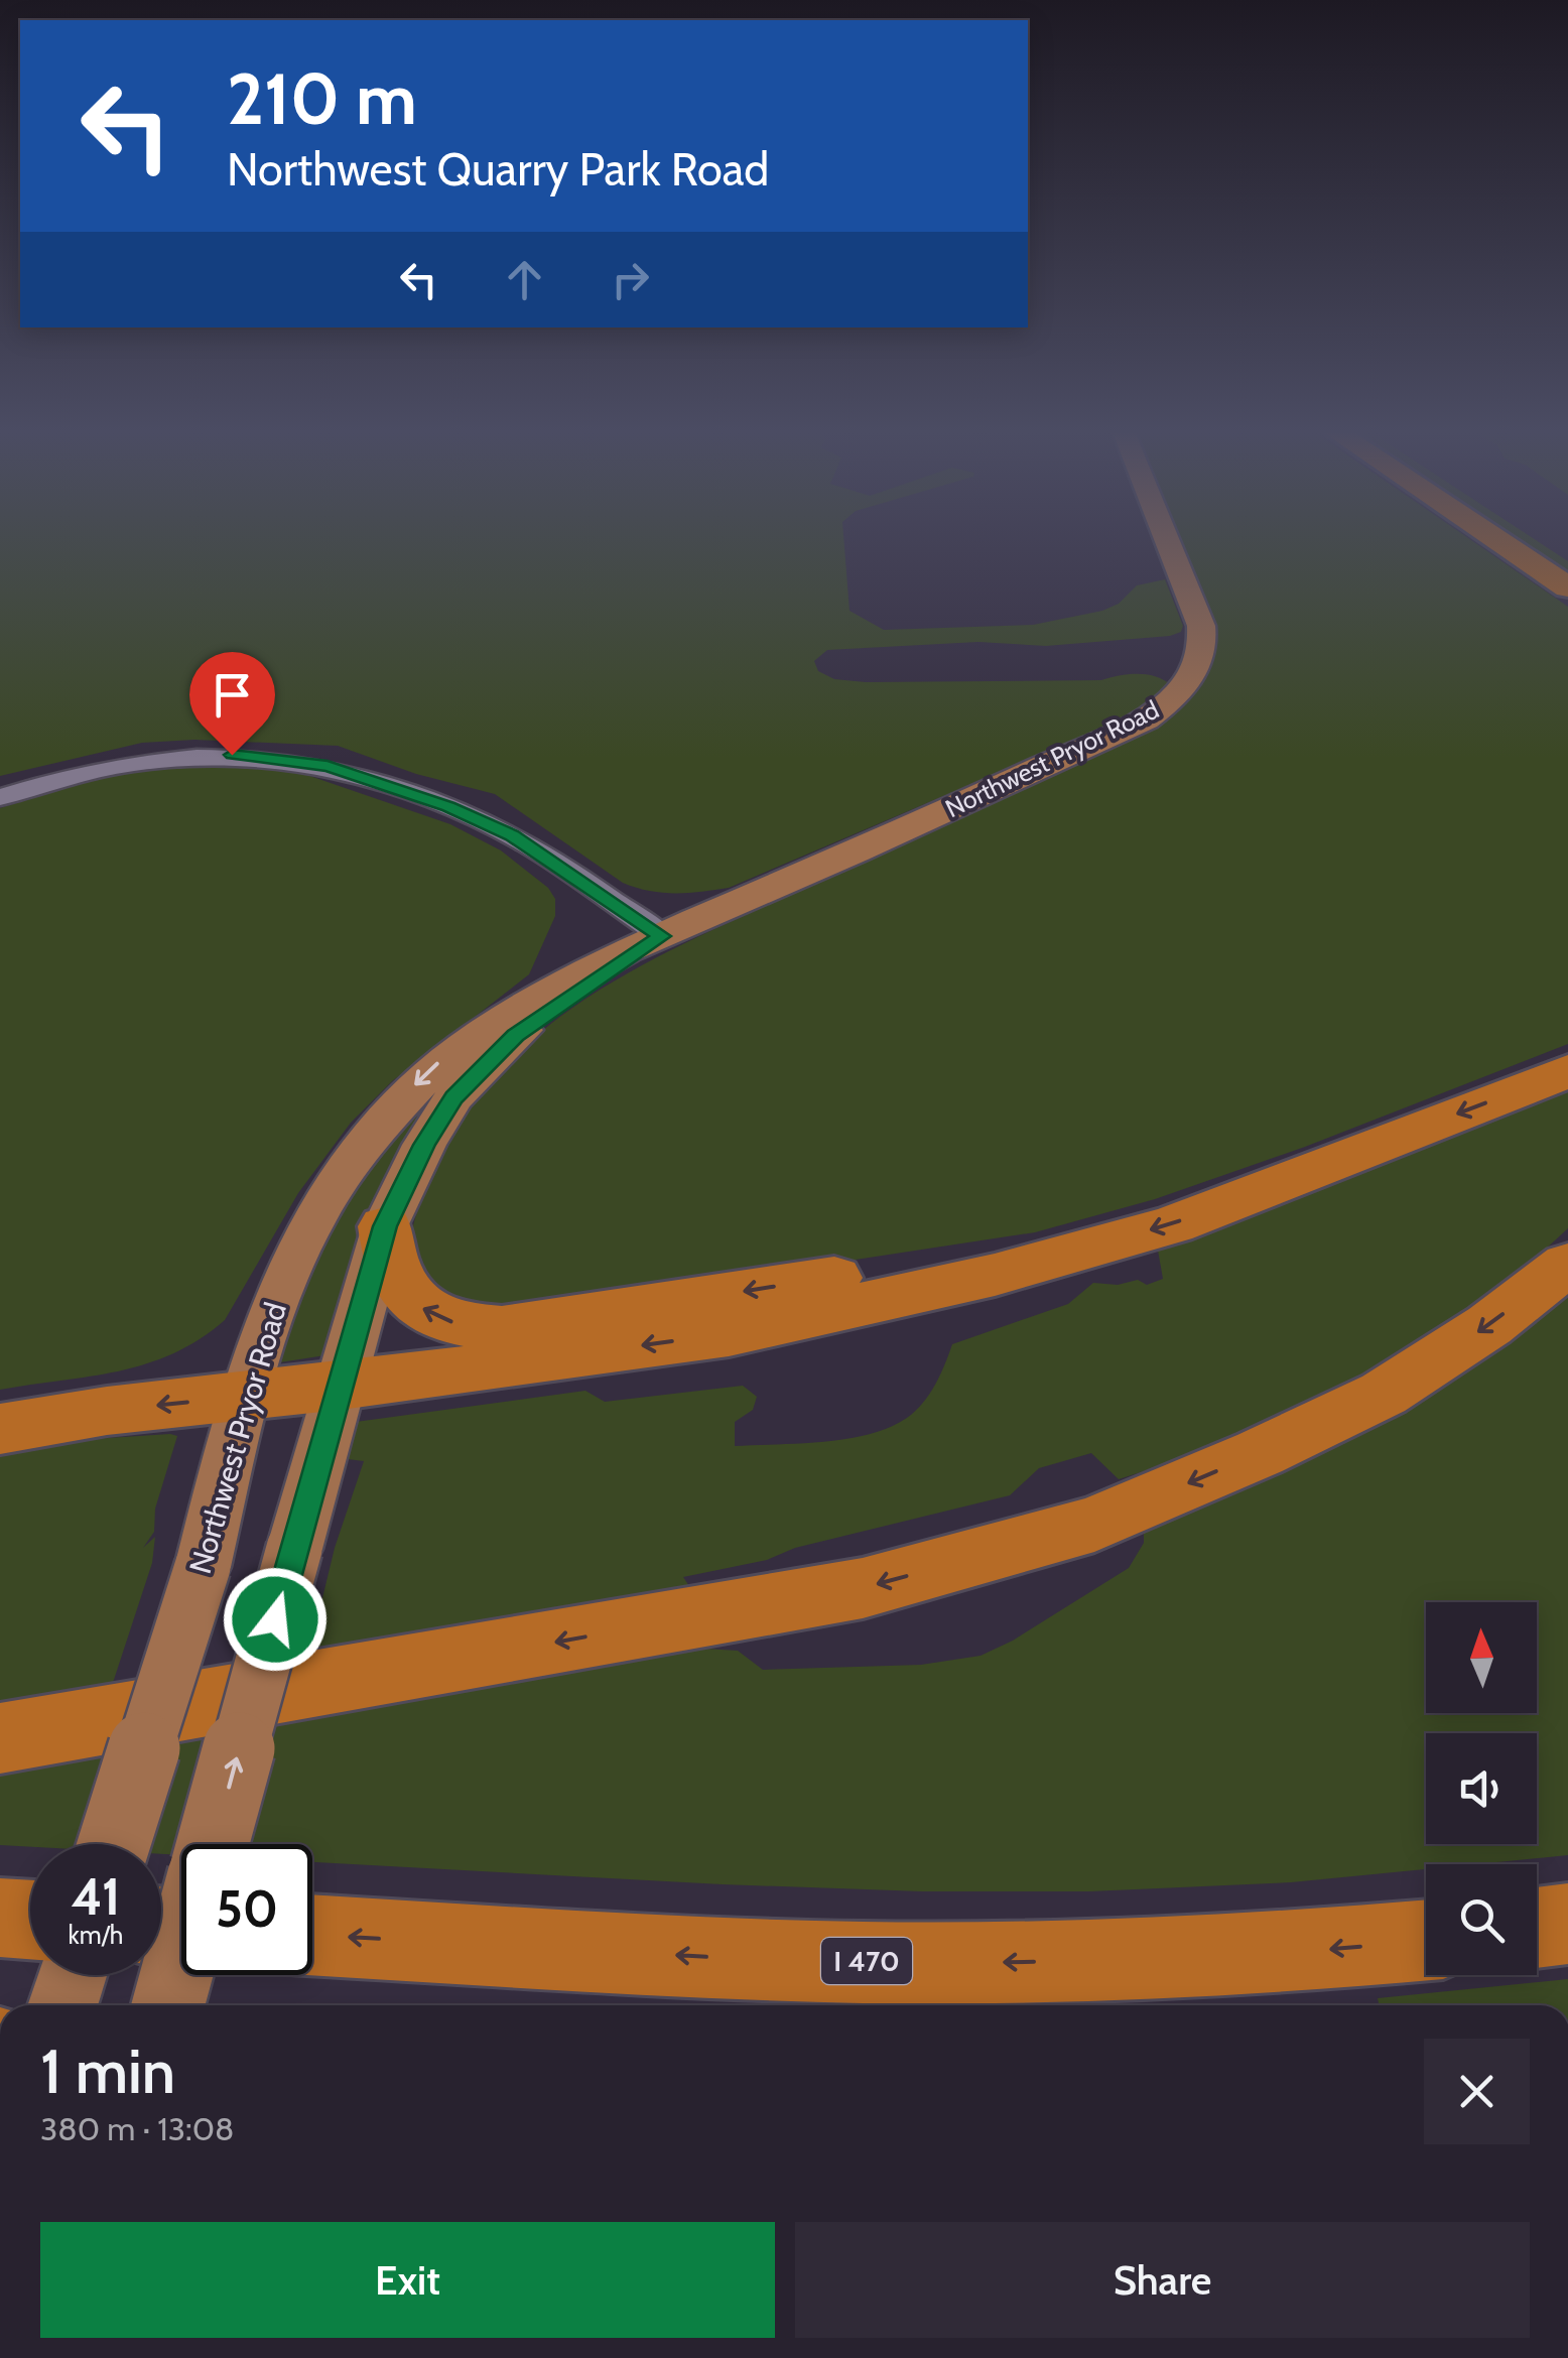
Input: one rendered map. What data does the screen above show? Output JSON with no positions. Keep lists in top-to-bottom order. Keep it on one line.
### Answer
{"streets":{"highway":["I 470"],"main road":["Northwest Pryor Road"]},"north":"top","page":{"turn":["210 m","Northwest Quarry Park Road"],"speed":"41 km/h","limit":"50","heading":["1 min","380 m · 13:08"],"buttons":["Exit","Share"]}}
